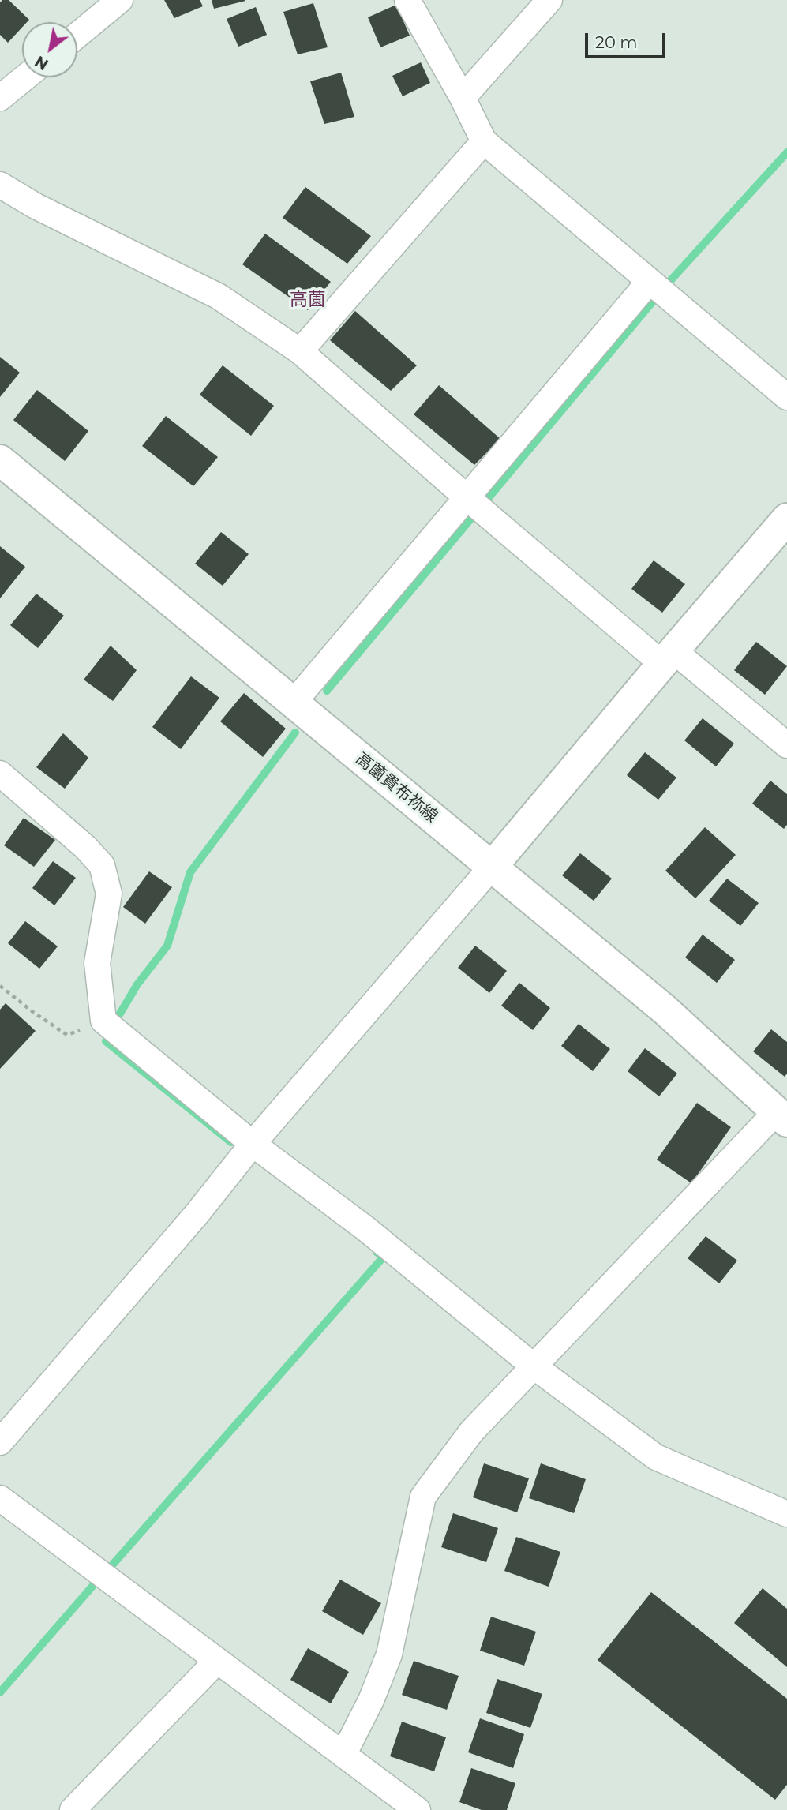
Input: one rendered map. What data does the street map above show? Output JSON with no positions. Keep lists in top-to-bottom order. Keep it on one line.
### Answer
{"streets":{"main road":["高薗貴布祢線"]},"districts":["高薗"],"scale_bar":"20 m","north":"bottom left"}
